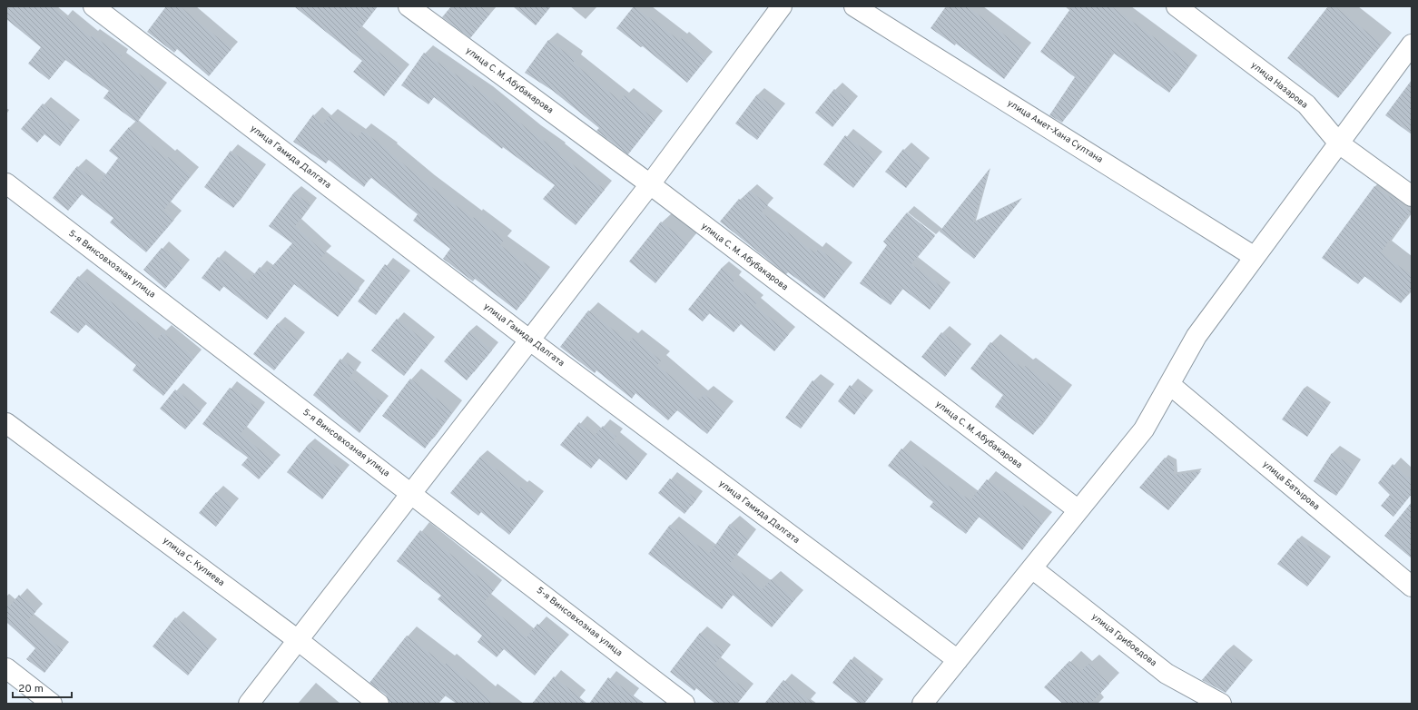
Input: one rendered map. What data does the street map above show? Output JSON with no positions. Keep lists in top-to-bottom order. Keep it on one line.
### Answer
{"streets":{"street":["улица С. М. Абубакарова","улица Назарова","улица Амет-Хана Султана","улица Гамида Далгата","5-я Винсовхозная улица","улица Батырова","улица С. Кулиева","улица Грибоедова"]},"scale_bar":"20 m"}
